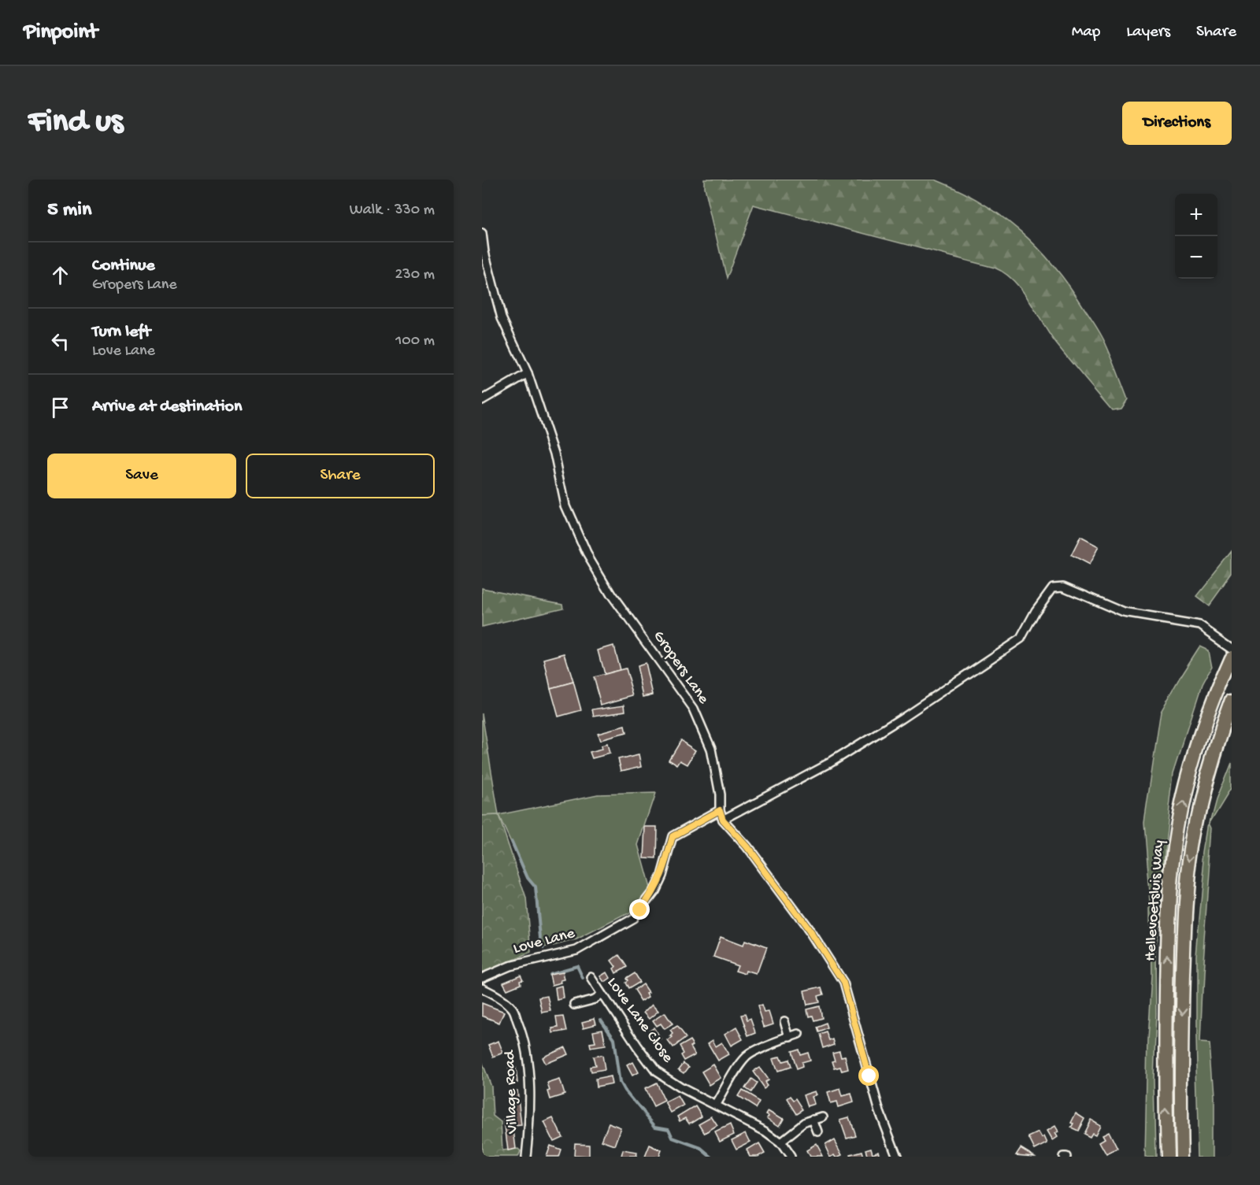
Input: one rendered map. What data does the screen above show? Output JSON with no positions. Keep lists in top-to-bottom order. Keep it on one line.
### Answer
{"streets":{"highway":["Hellevoetsluis Way"],"street":["Gropers Lane","Love Lane","Love Lane Close","Village Road"]},"crossings":[["Gropers Lane","Love Lane"]],"page":{"header":"Pinpoint","nav":["Map","Layers","Share"],"buttons":["Directions",["Save","Share"]],"title":"Find us","heading":["5 min","Walk · 330 m"],"map_buttons":["+","−"],"list":[["Continue","Gropers Lane","230 m"],["Turn left","Love Lane","100 m"],"Arrive at destination"]}}
